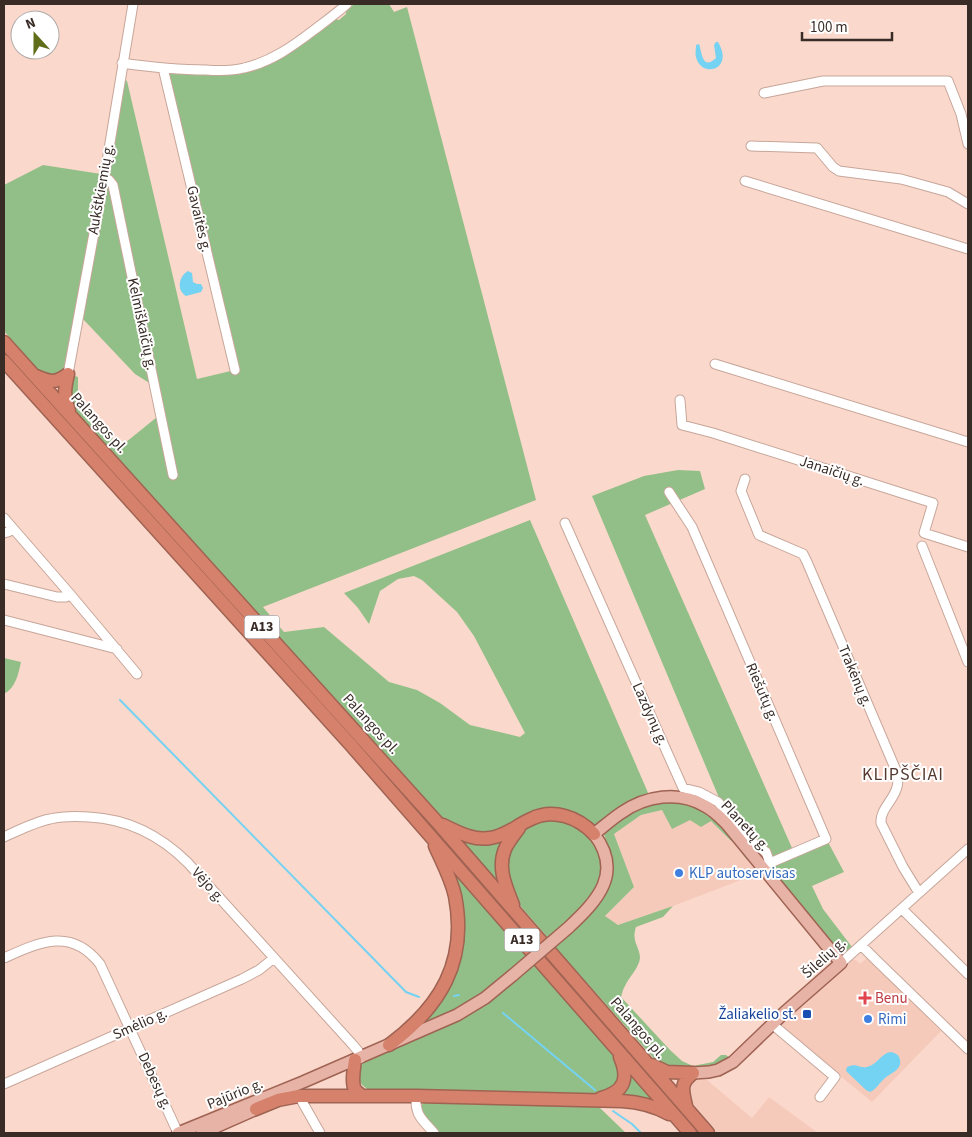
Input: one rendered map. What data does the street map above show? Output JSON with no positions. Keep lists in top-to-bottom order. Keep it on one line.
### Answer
{"streets":{"highway":["Palangos pl.","A13"],"main road":["Planetų g.","Šilelių g.","Pajūrio g."],"street":["Aukštkiemių g.","Gavaitės g.","Kelmiškaičių g.","Janaičių g.","Trakėnų g.","Riešutų g.","Lazdynų g.","Vėjo g.","Smėlio g.","Debesų g."]},"crossings":[["Aukštkiemių g.","Kelmiškaičių g."],["Trakėnų g.","Šilelių g."],["Riešutų g.","Lazdynų g."],["Riešutų g.","Planetų g."],["Lazdynų g.","Planetų g."],["Planetų g.","Šilelių g."],["Planetų g.","Pajūrio g."],["Vėjo g.","Smėlio g."],["Vėjo g.","Pajūrio g."],["Smėlio g.","Debesų g."],["Debesų g.","Pajūrio g."]],"districts":["KLIPŠČIAI"],"places":{"other":["KLP autoservisas","Rimi"],"health":["Benu"],"transit":["Žaliakelio st."]},"scale_bar":"100 m","north":"top"}
